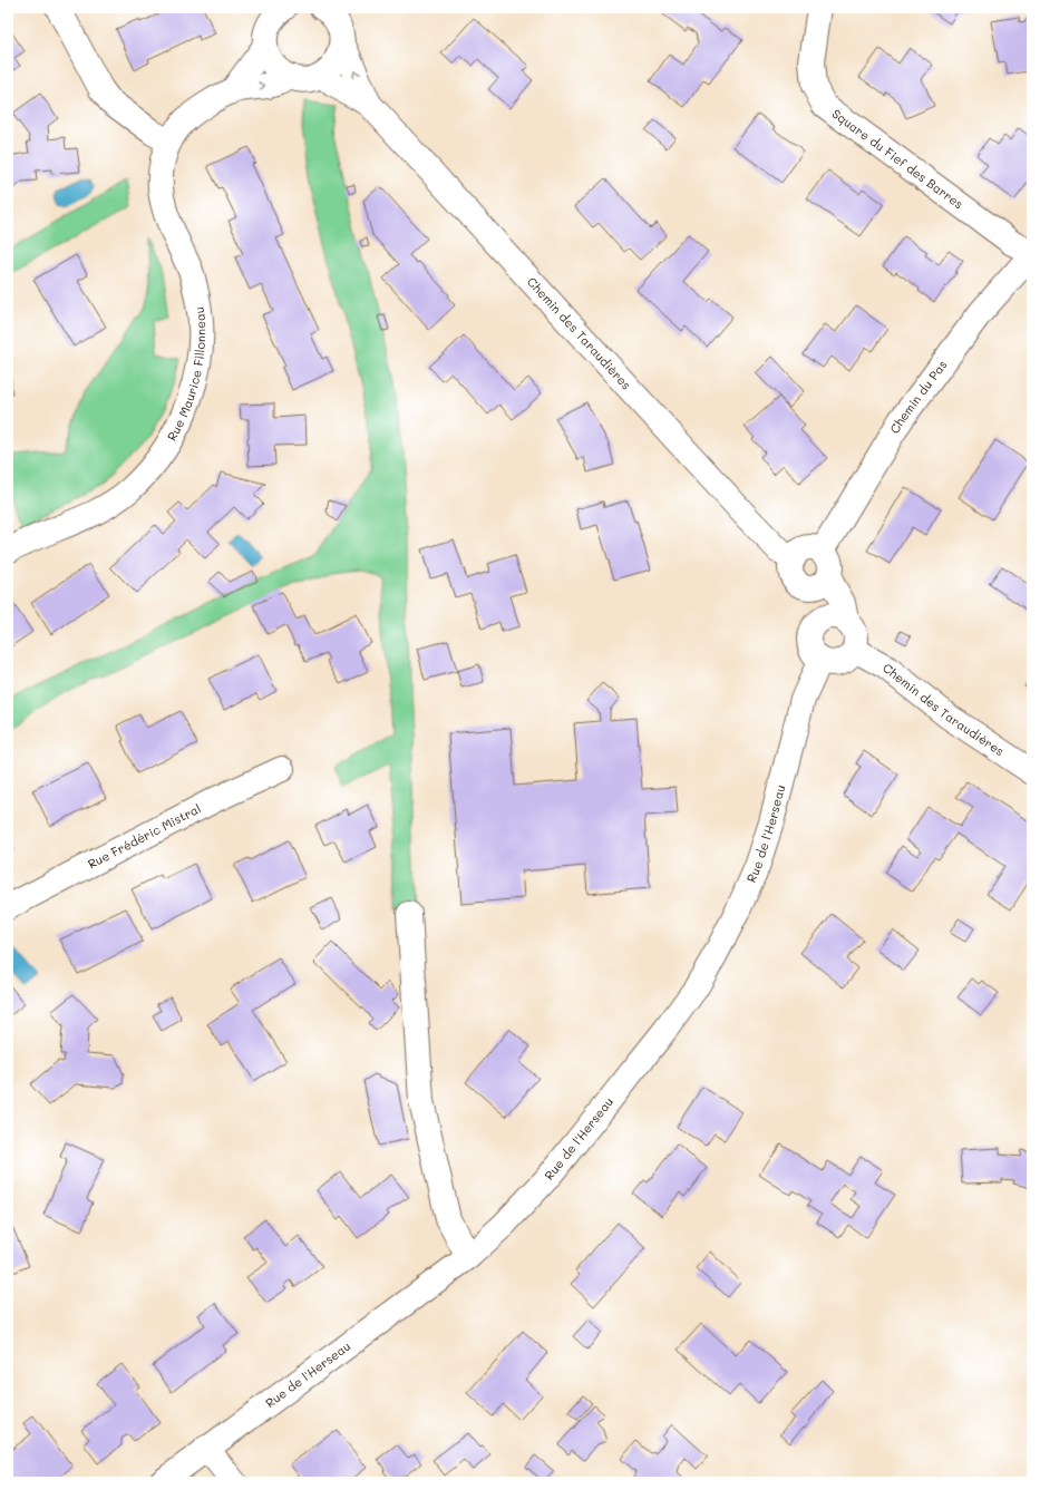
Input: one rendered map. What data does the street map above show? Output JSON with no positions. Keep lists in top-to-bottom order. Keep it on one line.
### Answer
{"streets":{"street":["Square du Fief des Barres","Chemin des Taraudières","Rue Maurice Fillonneau","Chemin du Pas","Rue de l'Herseau","Rue Frédéric Mistral"]},"crossings":[["Square du Fief des Barres","Chemin du Pas"],["Chemin des Taraudières","Chemin du Pas"],["Chemin des Taraudières","Rue de l'Herseau"]]}
